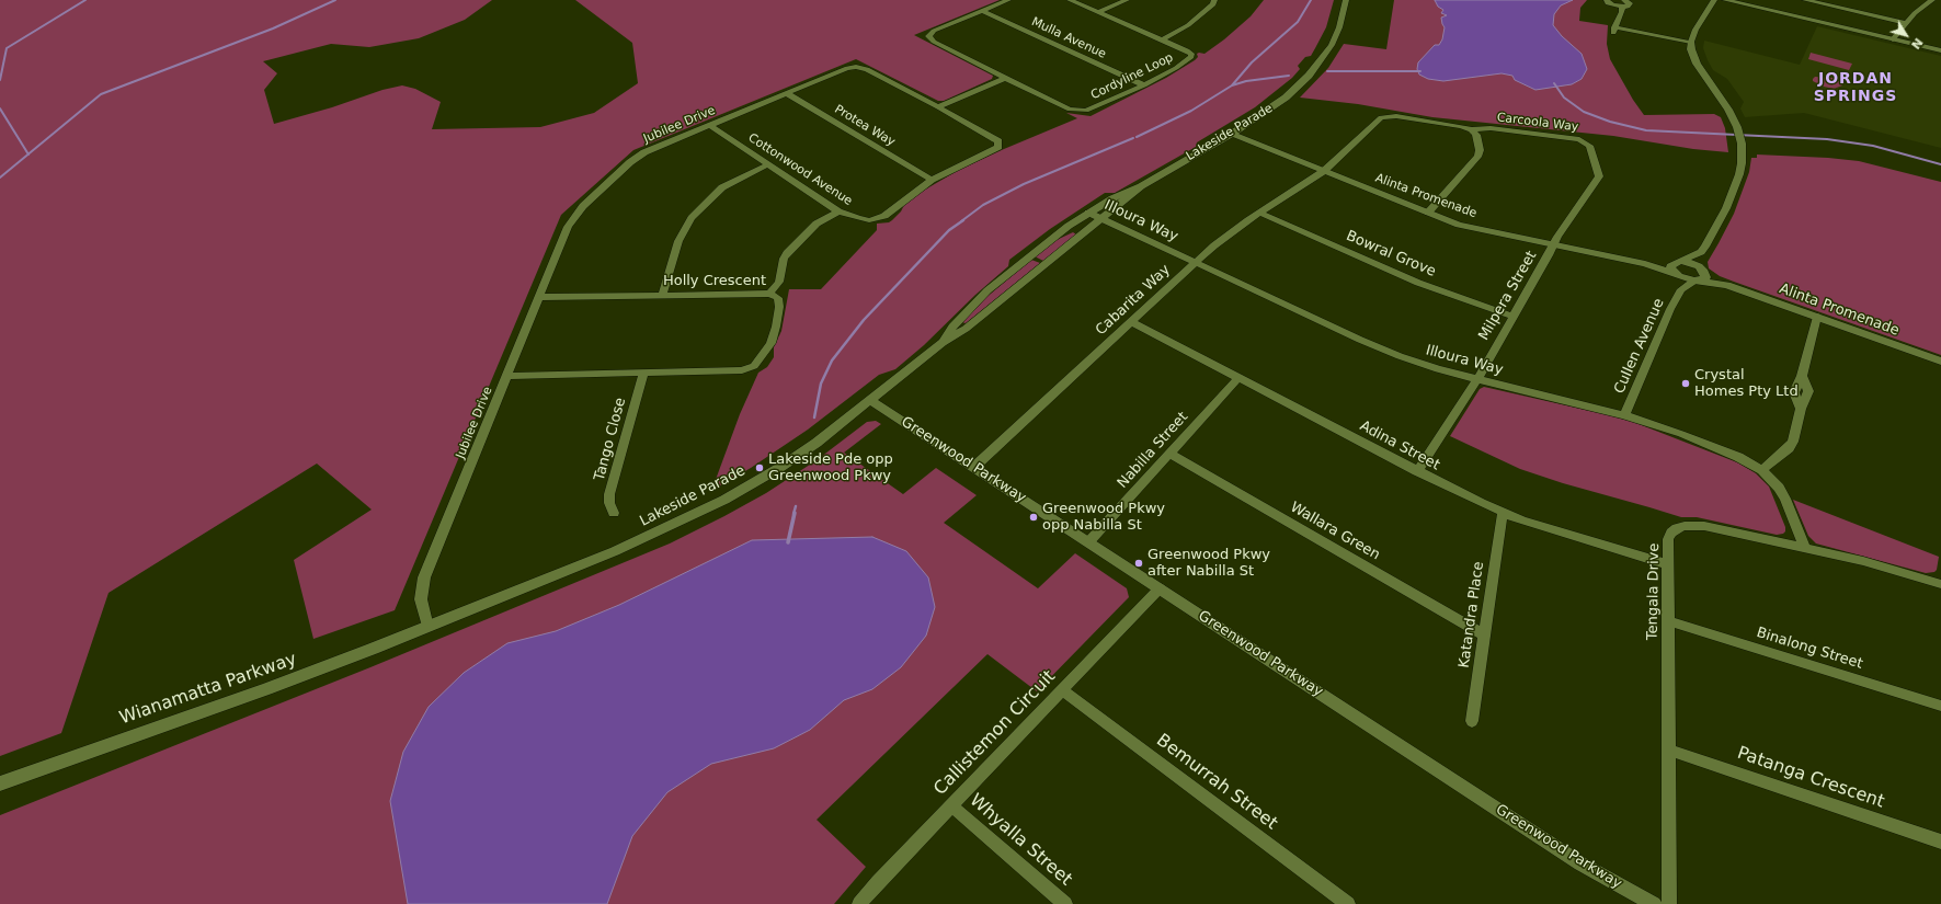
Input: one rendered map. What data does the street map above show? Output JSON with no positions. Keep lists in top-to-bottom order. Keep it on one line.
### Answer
{"streets":{"street":["Mulla Avenue","Cordyline Loop","Carcoola Way","Jubilee Drive","Protea Way","Lakeside Parade","Cottonwood Avenue","Alinta Promenade","Illoura Way","Bowral Grove","Holly Crescent","Milpera Street","Cabarita Way","Cullen Avenue","Tango Close","Adina Street","Nabilla Street","Greenwood Parkway","Wallara Green","Tengala Drive","Katandra Place","Binalong Street","Wianamatta Parkway","Callistemon Circuit","Patanga Crescent","Bemurrah Street","Whyalla Street"]},"crossings":[["Mulla Avenue","Cordyline Loop"],["Carcoola Way","Alinta Promenade"],["Carcoola Way","Milpera Street"],["Carcoola Way","Cabarita Way"],["Jubilee Drive","Protea Way"],["Jubilee Drive","Lakeside Parade"],["Jubilee Drive","Cottonwood Avenue"],["Jubilee Drive","Holly Crescent"],["Jubilee Drive","Wianamatta Parkway"],["Protea Way","Cottonwood Avenue"],["Lakeside Parade","Alinta Promenade"],["Lakeside Parade","Illoura Way"],["Lakeside Parade","Greenwood Parkway"],["Lakeside Parade","Wianamatta Parkway"],["Alinta Promenade","Milpera Street"],["Alinta Promenade","Cabarita Way"],["Alinta Promenade","Cullen Avenue"],["Illoura Way","Milpera Street"],["Illoura Way","Cabarita Way"],["Illoura Way","Cullen Avenue"],["Illoura Way","Tengala Drive"],["Bowral Grove","Milpera Street"],["Bowral Grove","Cabarita Way"],["Holly Crescent","Tango Close"],["Milpera Street","Adina Street"],["Cabarita Way","Adina Street"],["Cabarita Way","Greenwood Parkway"],["Adina Street","Nabilla Street"],["Adina Street","Tengala Drive"],["Adina Street","Katandra Place"],["Nabilla Street","Greenwood Parkway"],["Nabilla Street","Wallara Green"],["Greenwood Parkway","Callistemon Circuit"],["Wallara Green","Katandra Place"],["Tengala Drive","Binalong Street"],["Tengala Drive","Patanga Crescent"],["Callistemon Circuit","Bemurrah Street"],["Callistemon Circuit","Whyalla Street"]],"districts":["JORDAN SPRINGS"],"places":["Crystal Homes Pty Ltd","Lakeside Pde opp Greenwood Pkwy","Greenwood Pkwy opp Nabilla St","Greenwood Pkwy after Nabilla St"],"north":"bottom right"}
